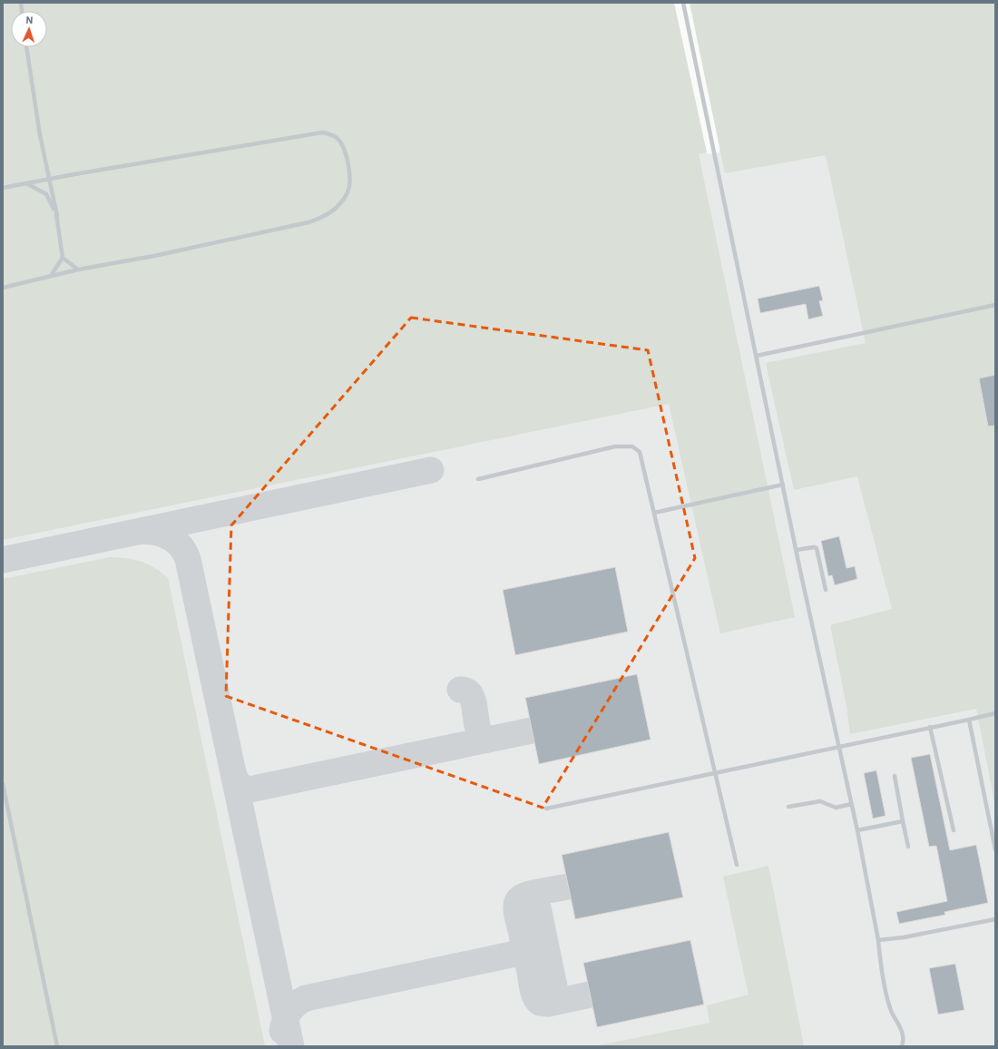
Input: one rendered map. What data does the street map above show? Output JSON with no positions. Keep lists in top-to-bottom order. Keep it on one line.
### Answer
{"north":"top"}
